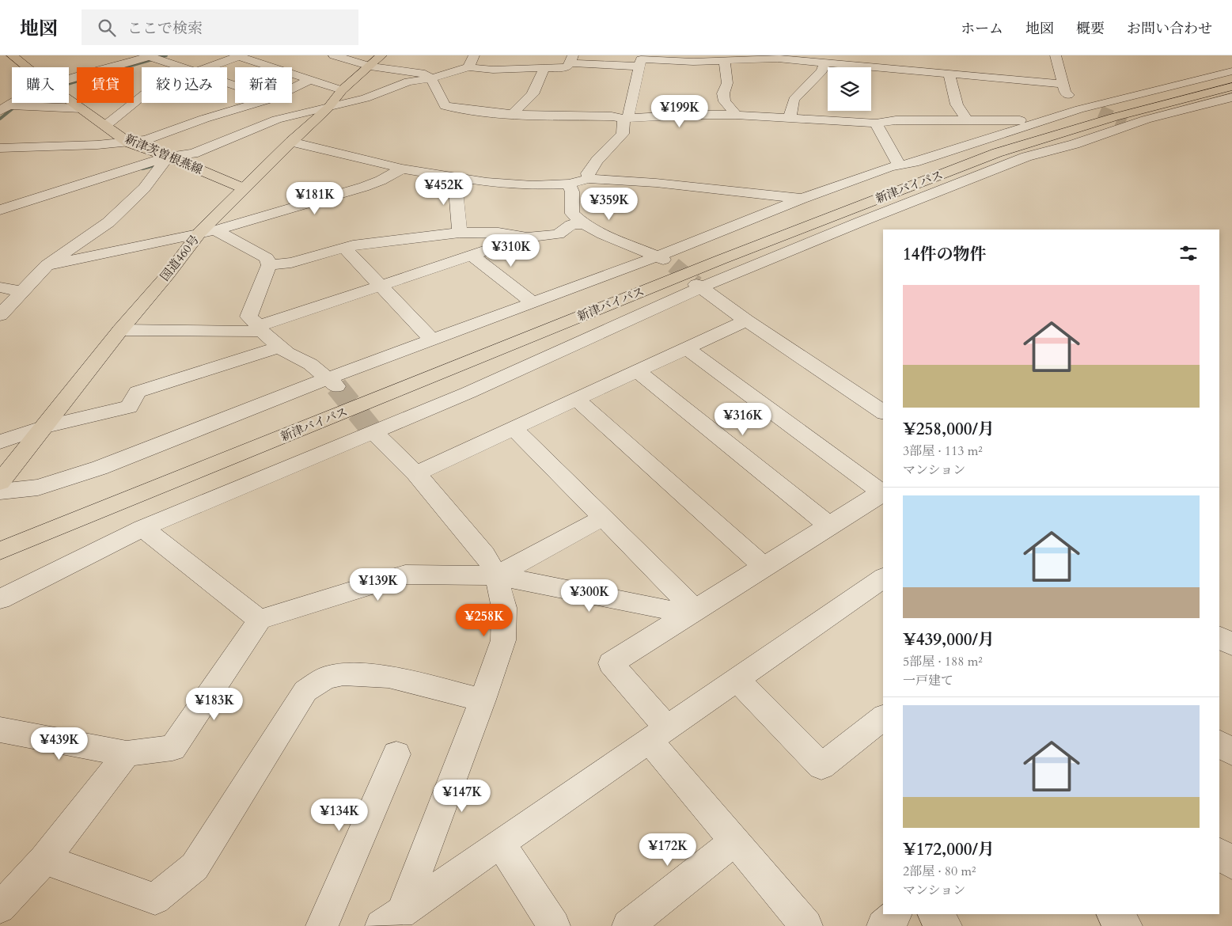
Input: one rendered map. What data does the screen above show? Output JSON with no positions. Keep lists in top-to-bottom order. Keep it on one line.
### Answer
{"streets":{"main road":["新津茨曽根燕線","新津バイパス","国道460号"]},"crossings":[["新津茨曽根燕線","国道460号"]],"page":{"header":"地図","search":"ここで検索","nav":["ホーム","地図","概要","お問い合わせ"],"chip":["購入","賃貸","絞り込み","新着"],"price":["¥199K","¥452K","¥181K","¥359K","¥310K","¥316K","¥139K","¥300K","¥258K","¥183K","¥439K","¥147K","¥134K","¥172K"],"heading":"14件の物件","list":[{"name":"¥258,000/月","note":"3部屋 · 113 m² · マンション"},{"name":"¥439,000/月","note":"5部屋 · 188 m² · 一戸建て"},{"name":"¥172,000/月","note":"2部屋 · 80 m² · マンション"}]}}
